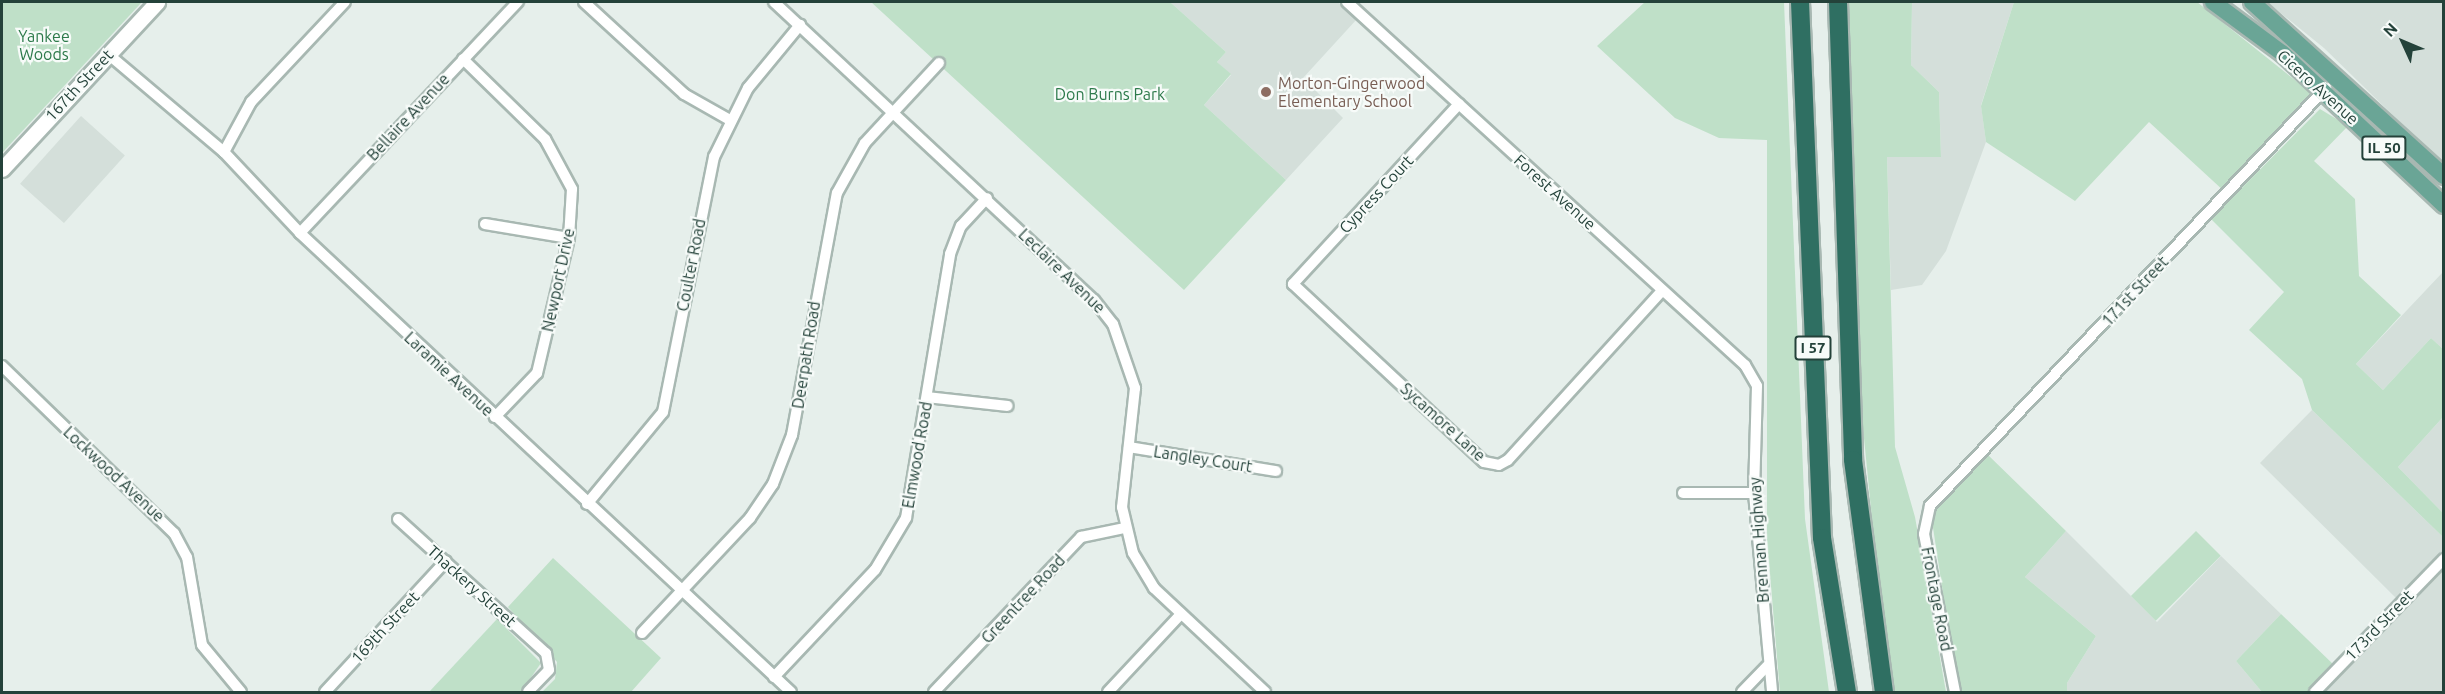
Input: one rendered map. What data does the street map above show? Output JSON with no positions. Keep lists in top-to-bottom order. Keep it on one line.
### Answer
{"streets":{"highway":["I 57"],"main road":["167th Street","Cicero Avenue","IL 50"],"street":["Bellaire Avenue","Forest Avenue","Cypress Court","Coulter Road","Leclaire Avenue","Newport Drive","171st Street","Deerpath Road","Laramie Avenue","Sycamore Lane","Elmwood Road","Langley Court","Lockwood Avenue","Brennan Highway","Thackery Street","Greentree Road","Frontage Road","173rd Street","169th Street"]},"crossings":[["167th Street","Laramie Avenue"],["Cicero Avenue","171st Street"],["Bellaire Avenue","Newport Drive"],["Bellaire Avenue","Laramie Avenue"],["Forest Avenue","Cypress Court"],["Forest Avenue","Sycamore Lane"],["Forest Avenue","Brennan Highway"],["Cypress Court","Sycamore Lane"],["Coulter Road","Leclaire Avenue"],["Coulter Road","Laramie Avenue"],["Leclaire Avenue","Deerpath Road"],["Leclaire Avenue","Elmwood Road"],["Leclaire Avenue","Langley Court"],["Leclaire Avenue","Greentree Road"],["Newport Drive","Laramie Avenue"],["171st Street","Frontage Road"],["Deerpath Road","Laramie Avenue"],["Laramie Avenue","Elmwood Road"],["Thackery Street","169th Street"]],"parks":["Yankee Woods","Don Burns Park"],"places":["Morton-Gingerwood Elementary School"],"north":"top left"}
